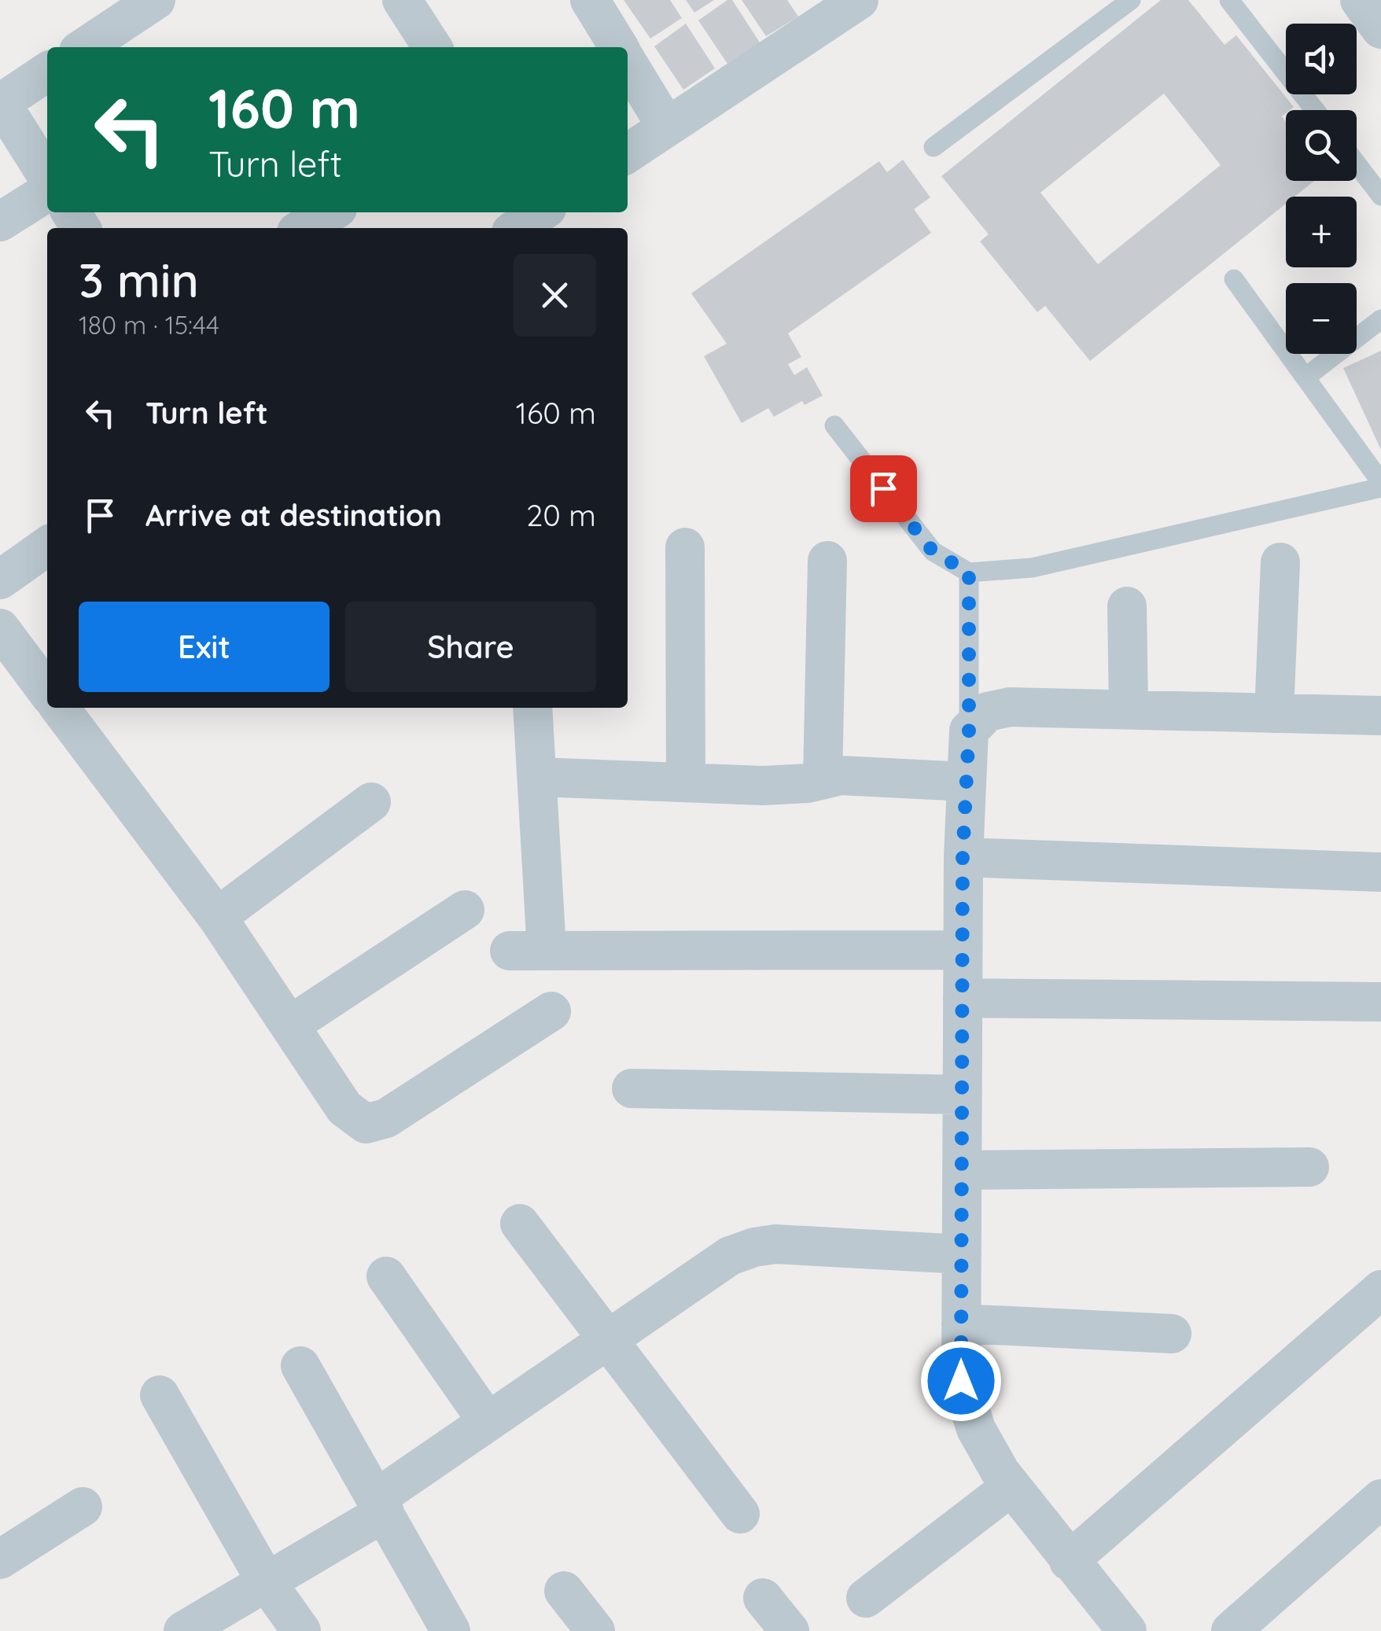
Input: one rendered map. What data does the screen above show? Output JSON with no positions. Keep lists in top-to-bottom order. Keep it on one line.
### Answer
{"page":{"map_buttons":["+","−"],"turn":["160 m","Turn left"],"heading":["3 min","180 m · 15:44"],"list":[{"name":"Turn left","value":"160 m"},{"name":"Arrive at destination","value":"20 m"}],"buttons":["Exit","Share"]}}
